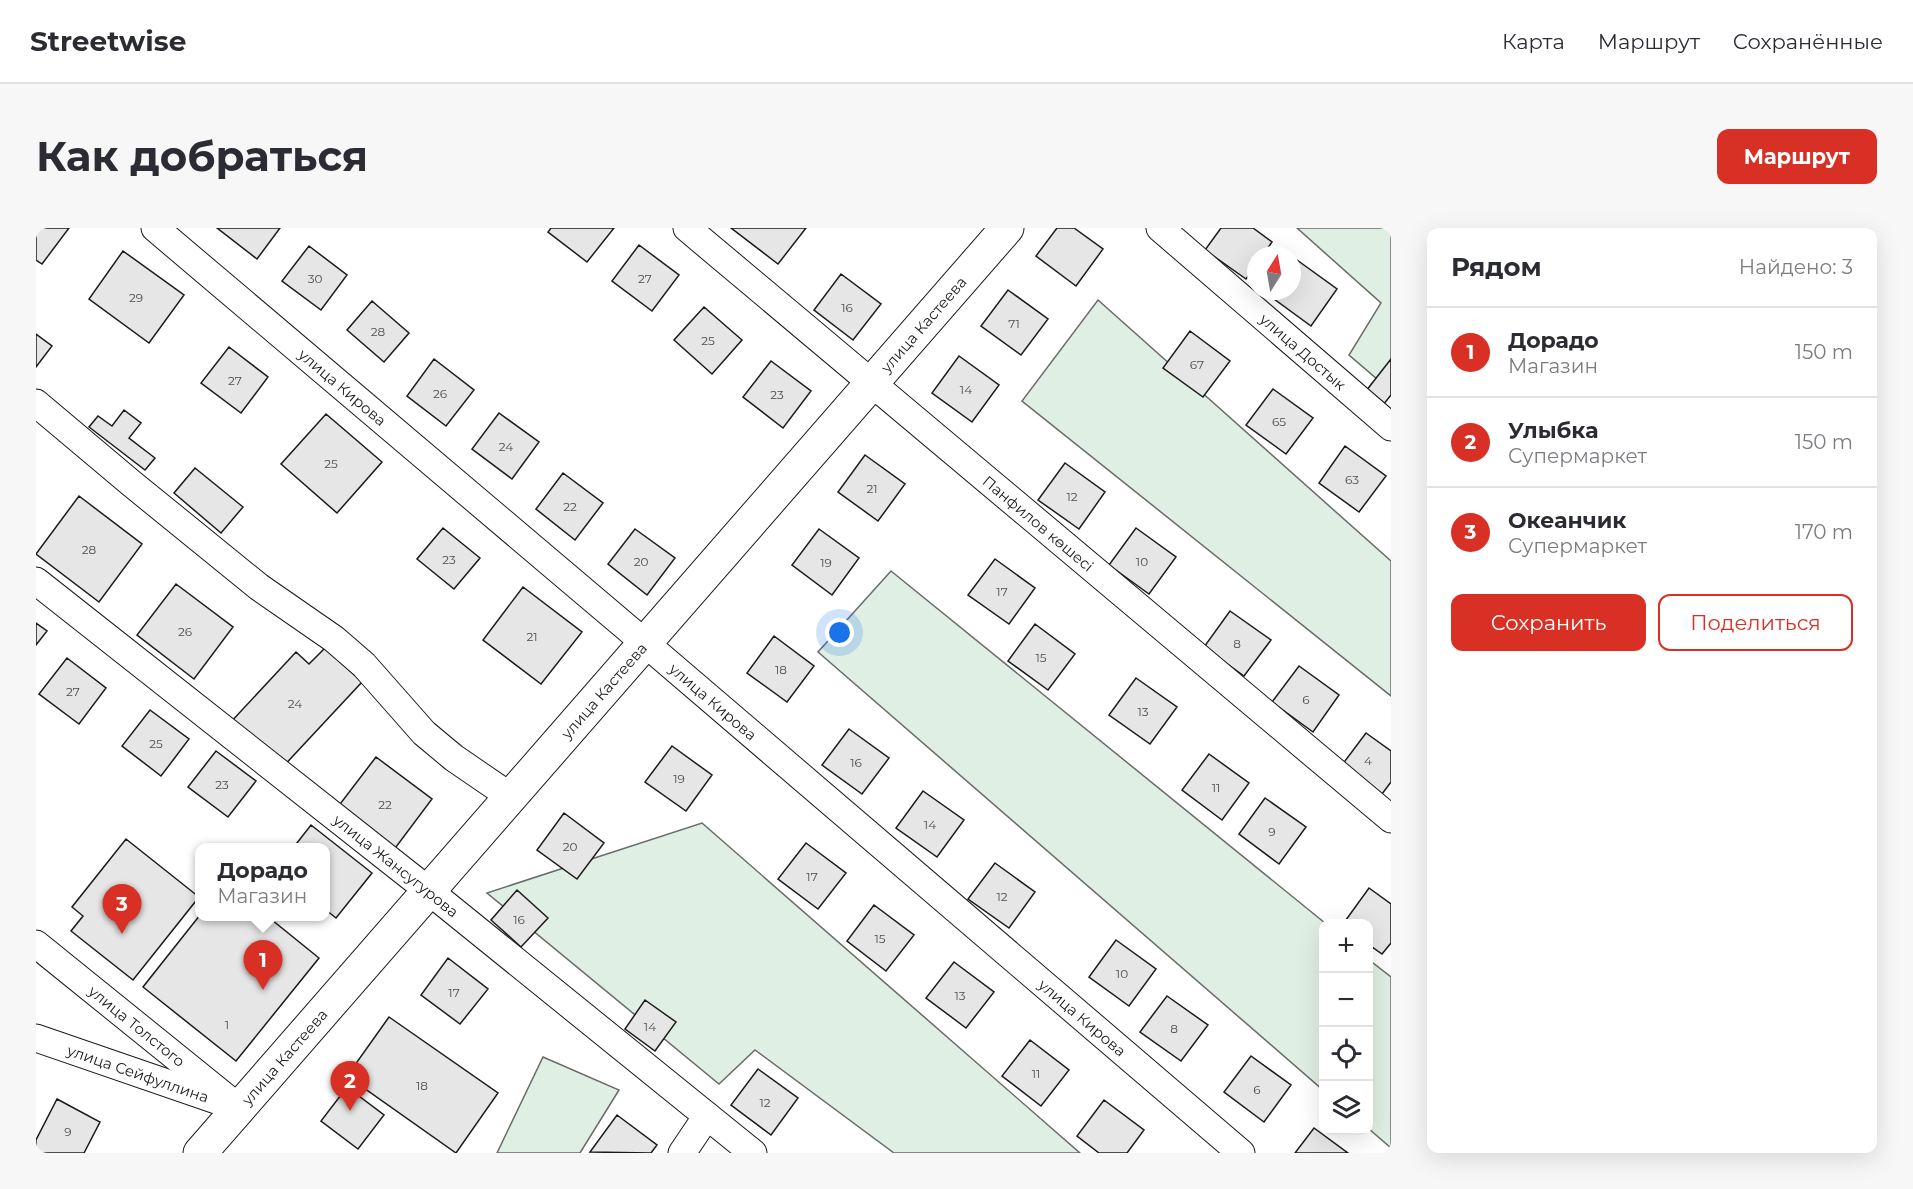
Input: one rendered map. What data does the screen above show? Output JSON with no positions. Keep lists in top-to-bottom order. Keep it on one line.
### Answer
{"streets":{"street":["улица Кастеева","улица Достык","улица Кирова","Панфилов көшесі","улица Жансугурова","улица Толстого","улица Сейфуллина"]},"crossings":[["улица Кастеева","улица Кирова"],["улица Кастеева","Панфилов көшесі"],["улица Кастеева","улица Жансугурова"],["улица Кастеева","улица Толстого"],["улица Кастеева","улица Сейфуллина"],["улица Толстого","улица Сейфуллина"]],"house_numbers":["30","27","29","16","71","28","25","67","27","14","26","23","65","24","25","63","21","12","22","28","23","20","10","19","17","26","21","8","15","18","27","6","24","13","25","4","16","19","23","11","22","14","9","20","17","12","16","15","10","17","13","1","14","8","11","18","6","12","9"],"north":"top","page":{"header":"Streetwise","nav":["Карта","Маршрут","Сохранённые"],"buttons":["Маршрут",["Сохранить","Поделиться"]],"title":"Как добраться","heading":["Рядом","Найдено: 3"],"list":[{"mark":"1","name":"Дорадо","note":"Магазин","value":"150 m"},{"mark":"2","name":"Улыбка","note":"Супермаркет","value":"150 m"},{"mark":"3","name":"Океанчик","note":"Супермаркет","value":"170 m"}],"popup":["Дорадо","Магазин"],"pins":["3","1","2"],"map_buttons":["+","−"]}}
